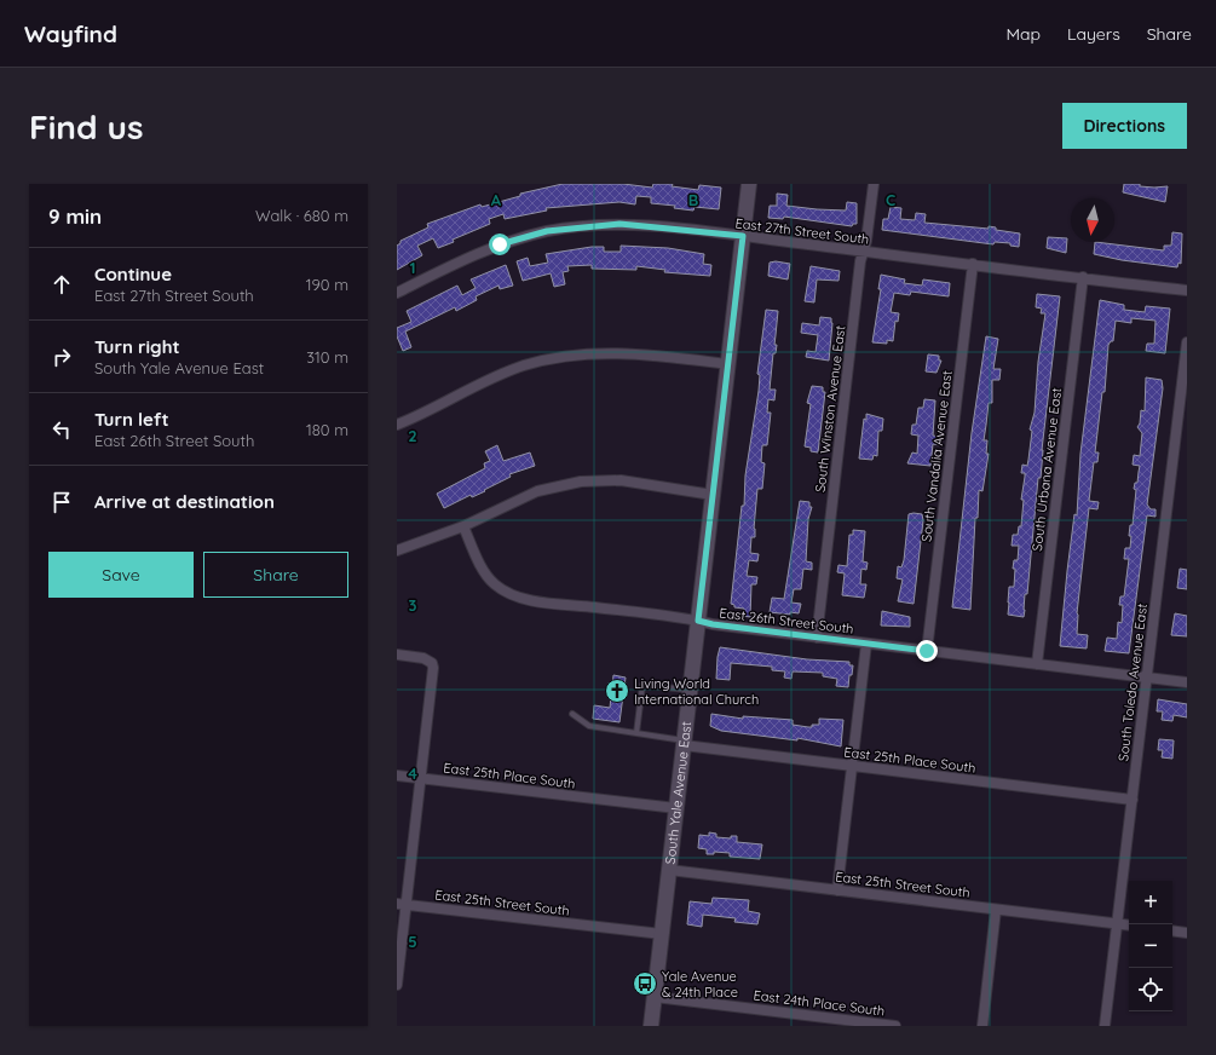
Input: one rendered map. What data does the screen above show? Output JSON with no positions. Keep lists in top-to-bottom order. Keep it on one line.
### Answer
{"streets":{"main road":["South Yale Avenue East"],"street":["East 27th Street South","South Winston Avenue East","South Vandalia Avenue East","South Urbana Avenue East","East 26th Street South","South Toledo Avenue East","East 25th Place South","East 25th Street South","East 24th Place South"]},"crossings":[["East 27th Street South","South Winston Avenue East"],["East 27th Street South","South Vandalia Avenue East"],["East 27th Street South","South Urbana Avenue East"],["East 27th Street South","South Yale Avenue East"],["South Winston Avenue East","East 26th Street South"],["South Vandalia Avenue East","East 26th Street South"],["South Urbana Avenue East","East 26th Street South"],["East 26th Street South","South Toledo Avenue East"],["East 26th Street South","South Yale Avenue East"],["South Toledo Avenue East","East 25th Place South"],["South Toledo Avenue East","East 25th Street South"],["East 25th Place South","South Yale Avenue East"],["South Yale Avenue East","East 25th Street South"],["South Yale Avenue East","East 24th Place South"]],"places":{"church":["Living World International Church"],"bus stop":["Yale Avenue & 24th Place"]},"north":"bottom","page":{"header":"Wayfind","nav":["Map","Layers","Share"],"buttons":["Directions",["Save","Share"]],"title":"Find us","heading":["9 min","Walk · 680 m"],"list":[["Continue","East 27th Street South","190 m"],["Turn right","South Yale Avenue East","310 m"],["Turn left","East 26th Street South","180 m"],"Arrive at destination"],"map_buttons":["+","−"]},"grid":{"columns":["A","B","C"],"rows":["1","2","3","4","5"]}}
